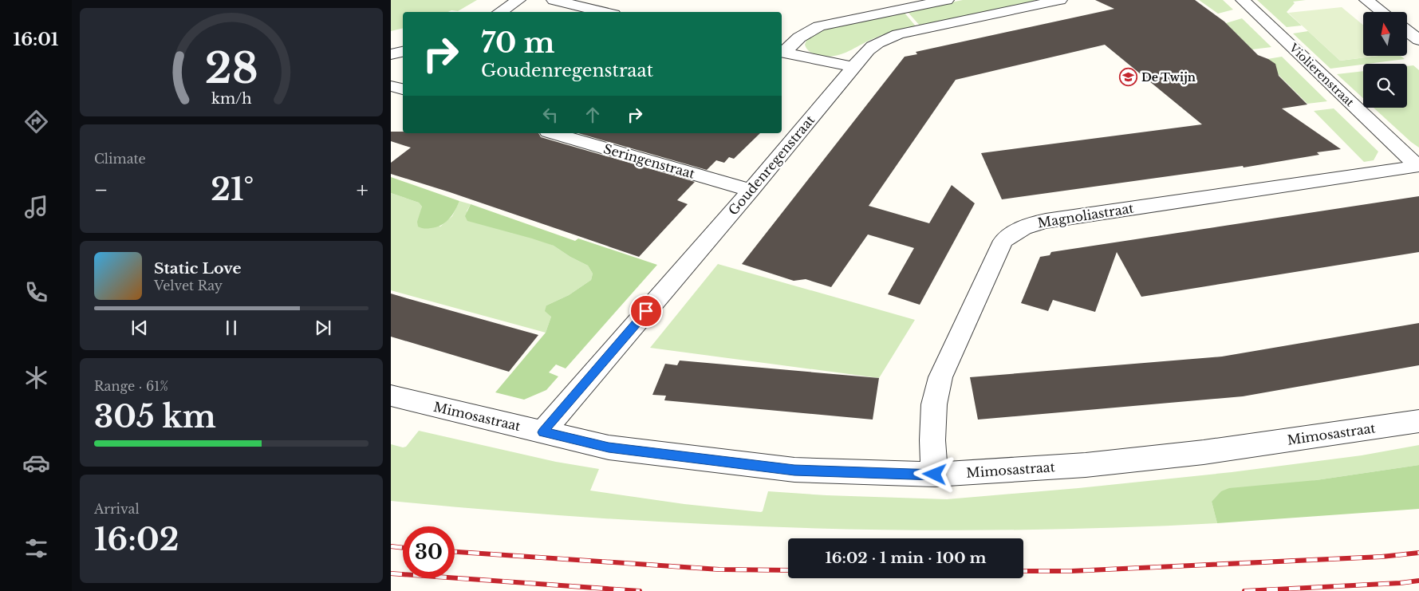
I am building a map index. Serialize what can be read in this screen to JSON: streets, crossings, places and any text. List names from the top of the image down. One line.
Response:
{"streets":{"street":["Violierenstraat","Seringenstraat","Goudenregenstraat","Magnoliastraat","Mimosastraat"]},"crossings":[["Violierenstraat","Magnoliastraat"],["Seringenstraat","Goudenregenstraat"],["Goudenregenstraat","Mimosastraat"],["Magnoliastraat","Mimosastraat"]],"places":{"school or university":["De Twijn"]},"north":"top","page":{"tabs":"16:01","turn":["70 m","Goudenregenstraat"],"tile":["Climate",["Range · 61%","305 km"],["Arrival","16:02"]],"heat":["−","21°","+"],"song":["Static Love","Velvet Ray"],"limit":"30","trip":"16:02 · 1 min · 100 m","gauge":["28","km/h"]}}
